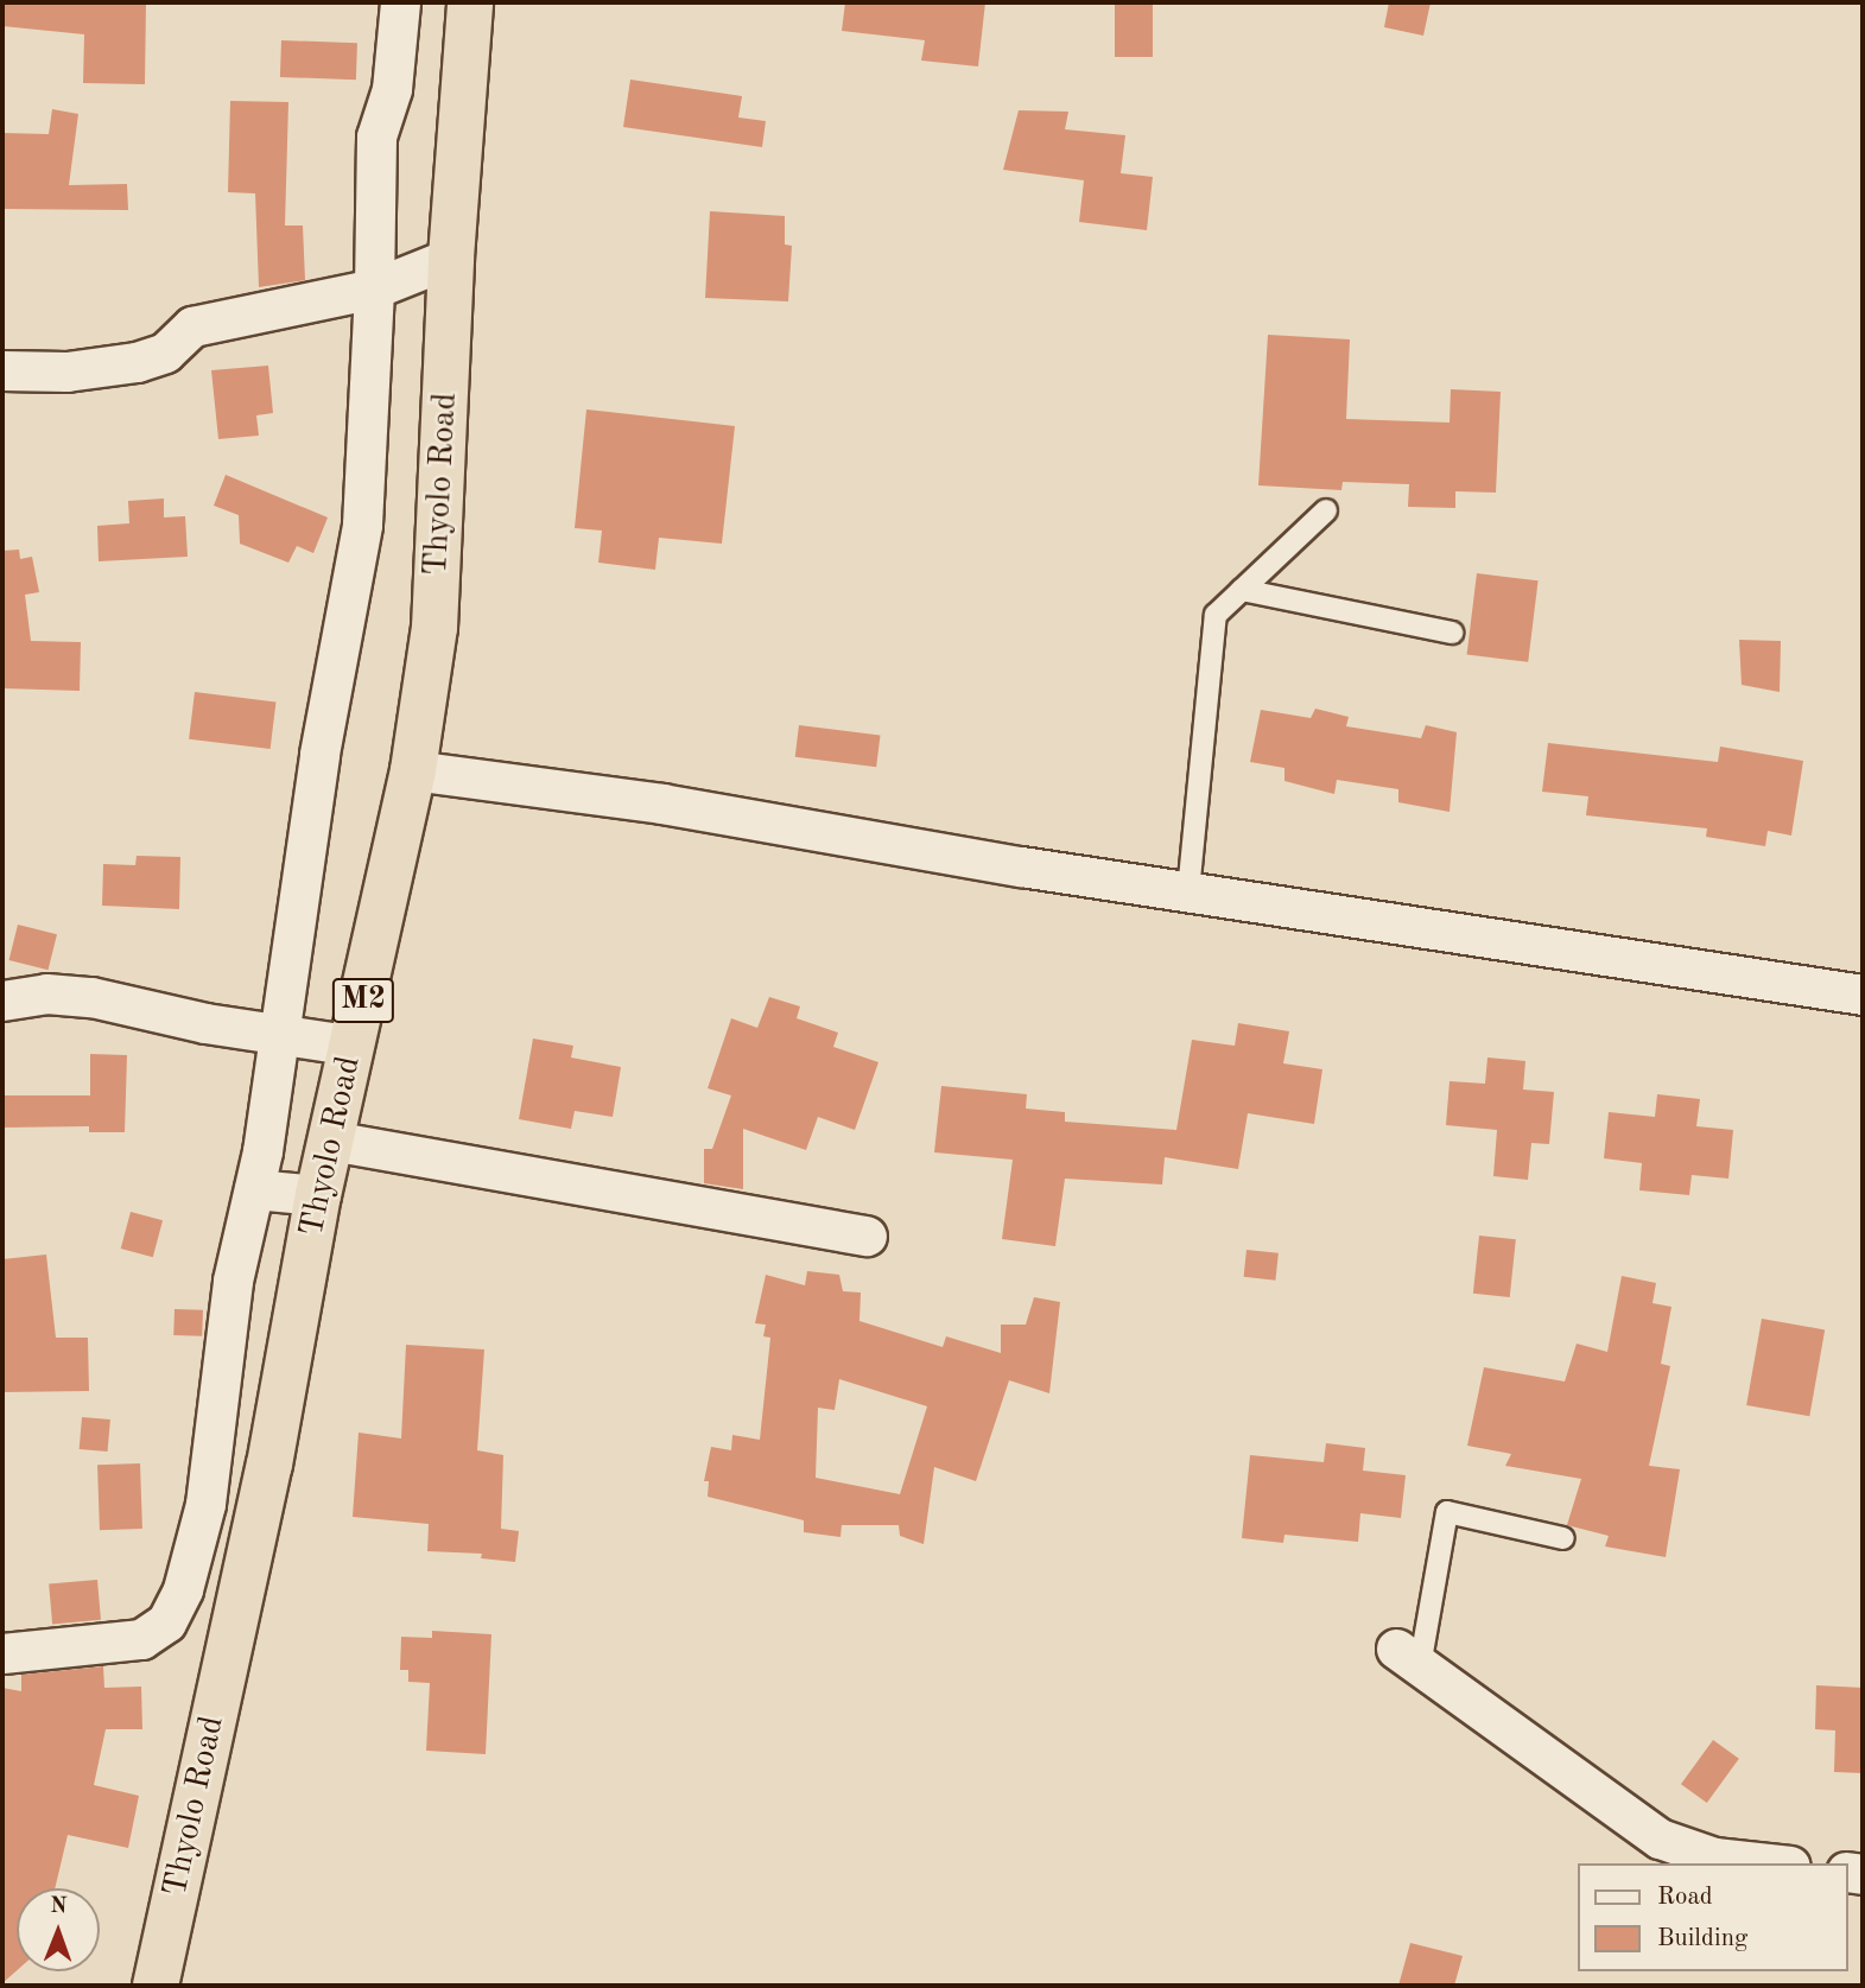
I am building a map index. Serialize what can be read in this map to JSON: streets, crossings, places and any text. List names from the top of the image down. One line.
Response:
{"streets":{"highway":["Thyolo Road","M2"]},"legend":["Road","Building"],"north":"top"}
